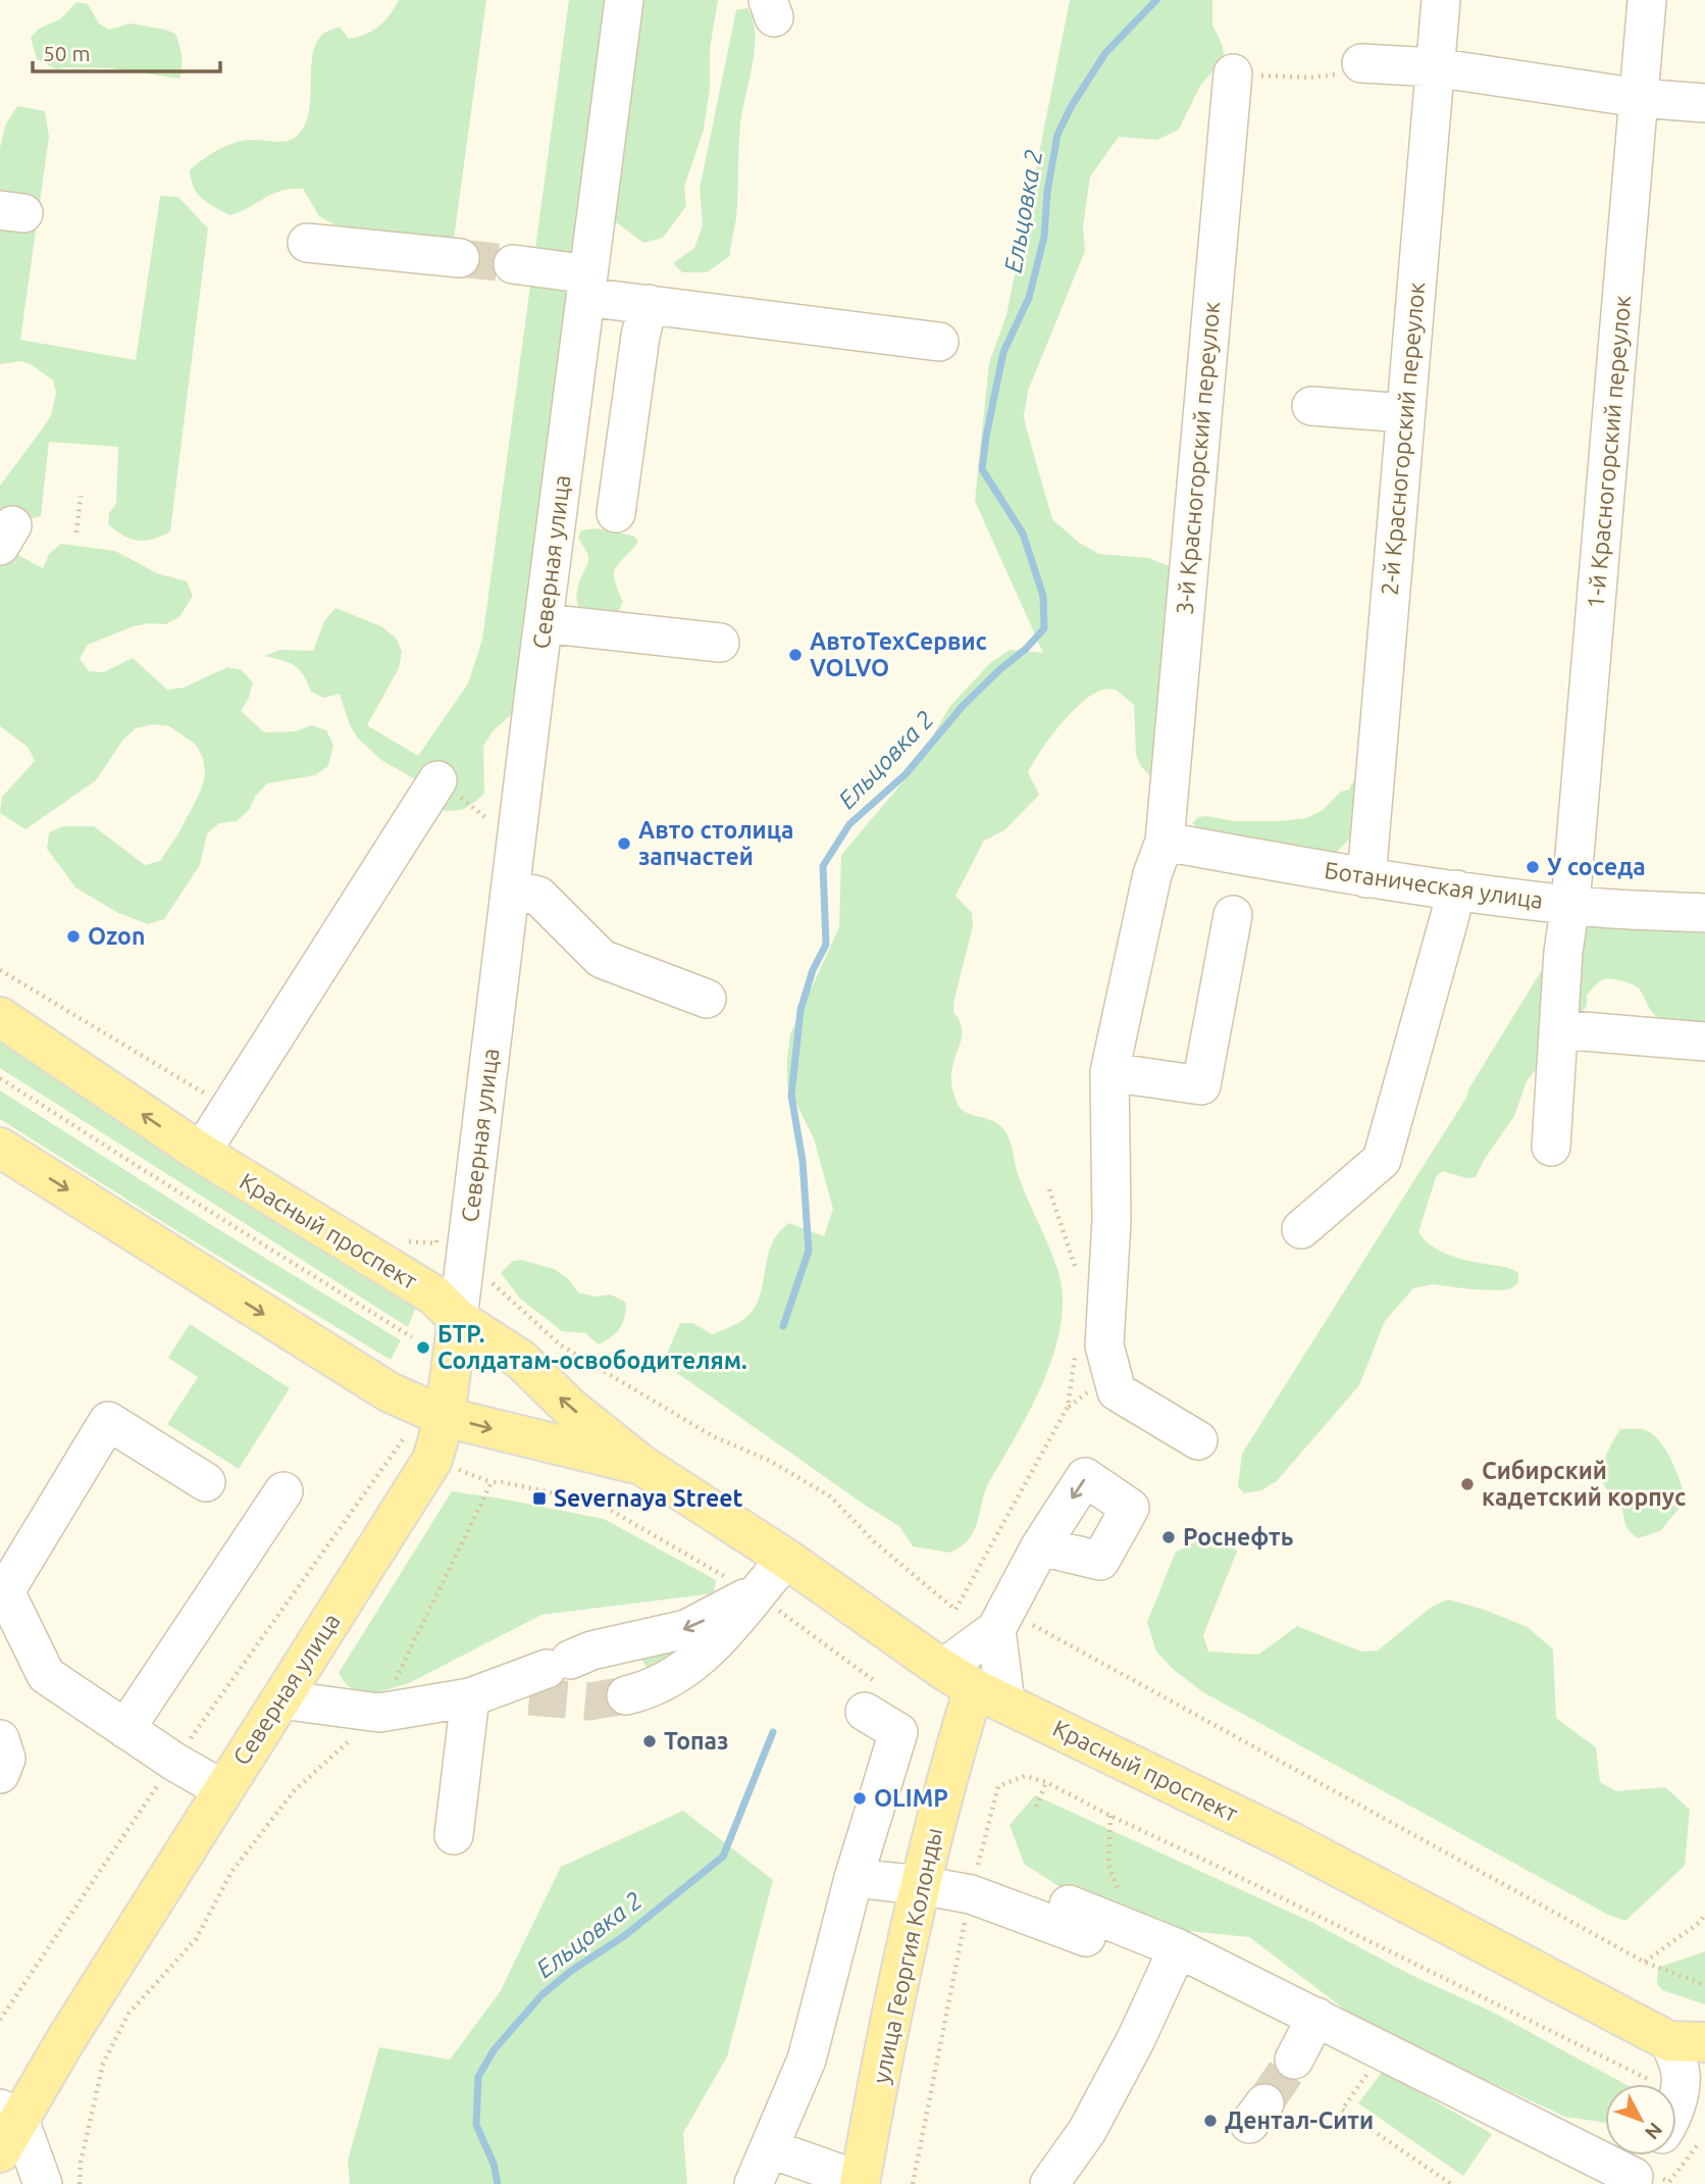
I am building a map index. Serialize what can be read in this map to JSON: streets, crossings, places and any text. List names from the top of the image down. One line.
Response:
{"streets":{"main road":["Северная улица","Красный проспект","улица Георгия Колонды"],"street":["2-й Красногорский переулок","1-й Красногорский переулок","3-й Красногорский переулок","Ботаническая улица"]},"crossings":[["2-й Красногорский переулок","Ботаническая улица"],["1-й Красногорский переулок","Ботаническая улица"],["3-й Красногорский переулок","Ботаническая улица"],["Северная улица","Красный проспект"],["Красный проспект","улица Георгия Колонды"]],"water":["Ельцовка 2"],"places":{"other":["АвтоТехСервис VOLVO","Авто столица запчастей","У соседа","Ozon","БТР. Солдатам-освободителям.","Сибирский кадетский корпус","Роснефть","Топаз","OLIMP","Дентал-Сити"],"transit":["Severnaya Street"]},"scale_bar":"50 m","north":"bottom right"}
